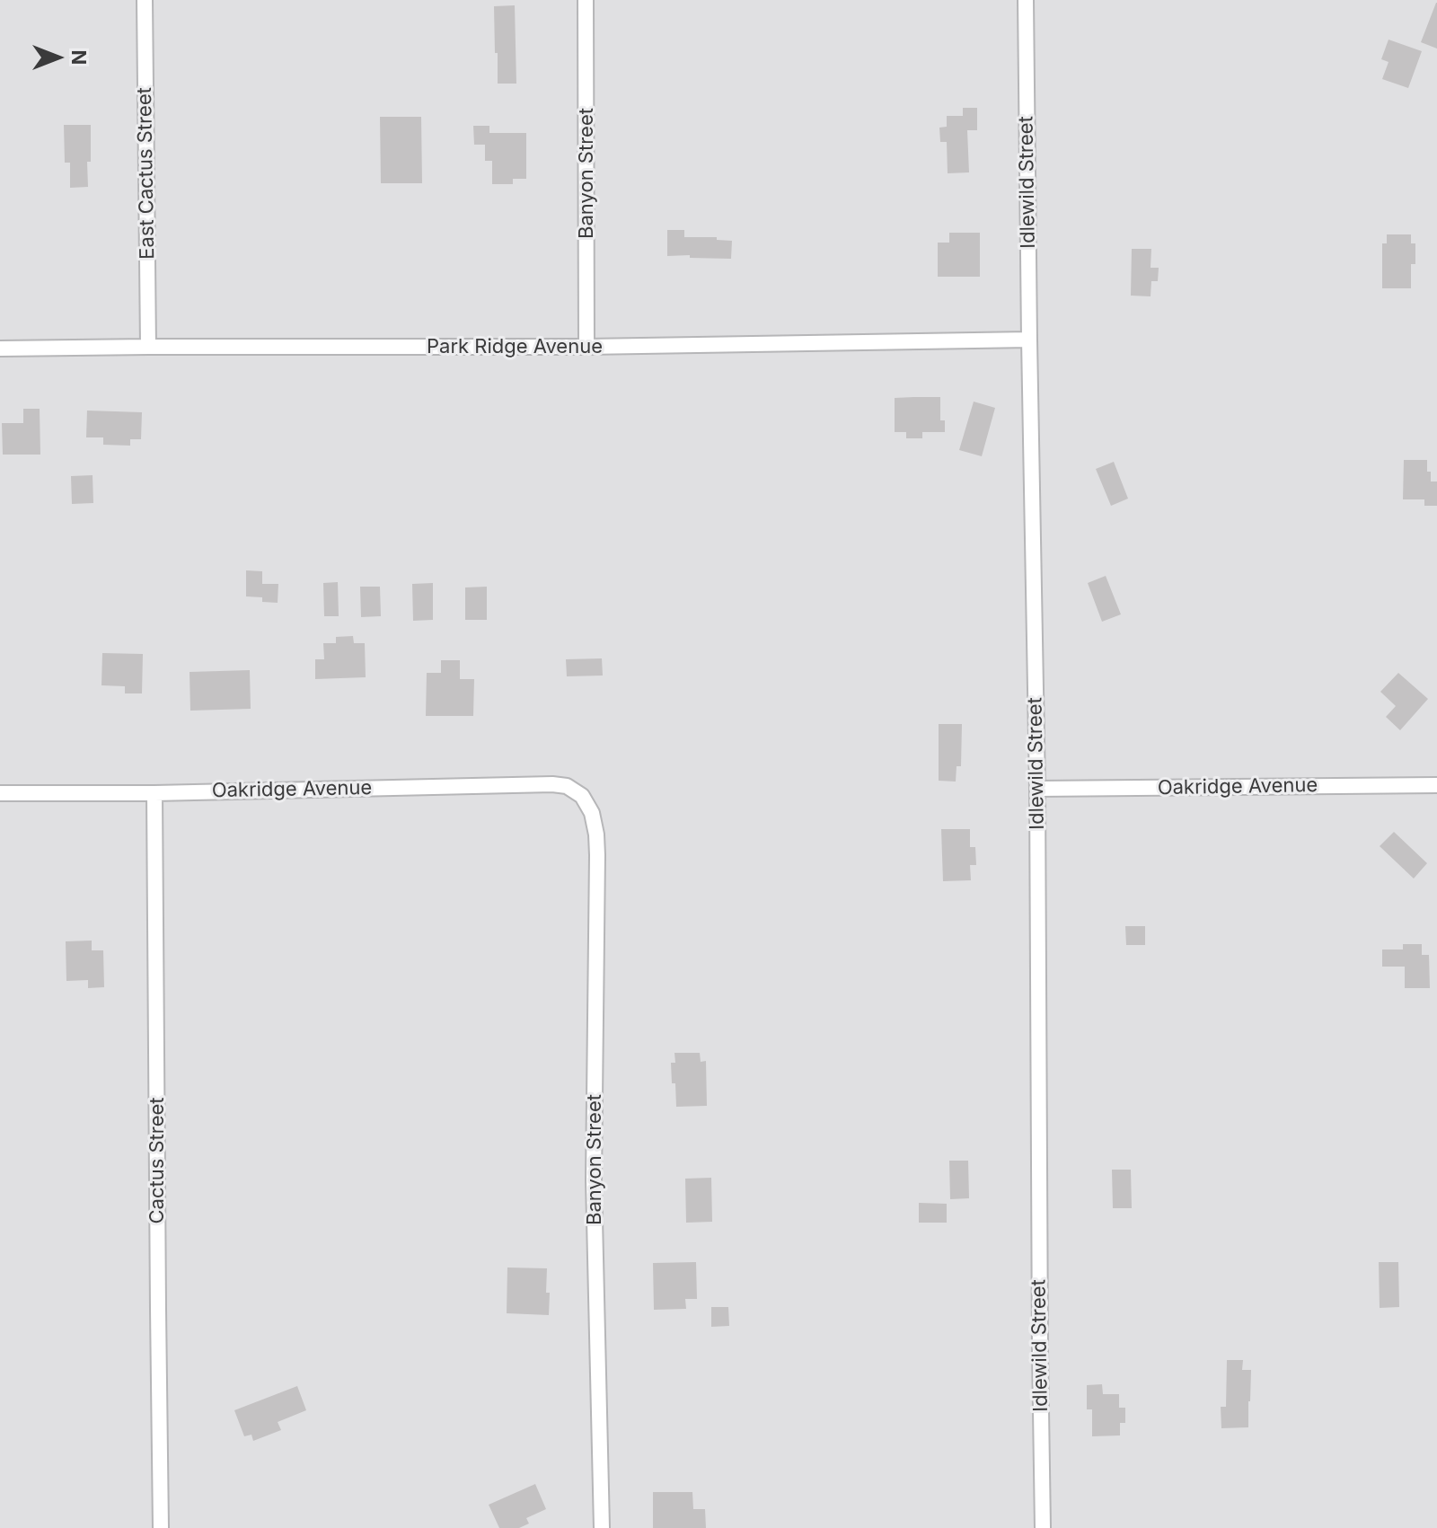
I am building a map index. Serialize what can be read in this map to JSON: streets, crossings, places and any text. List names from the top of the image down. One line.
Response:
{"streets":{"street":["East Cactus Street","Banyon Street","Idlewild Street","Park Ridge Avenue","Oakridge Avenue","Cactus Street"]},"crossings":[["East Cactus Street","Park Ridge Avenue"],["Banyon Street","Park Ridge Avenue"],["Banyon Street","Oakridge Avenue"],["Idlewild Street","Park Ridge Avenue"],["Idlewild Street","Oakridge Avenue"],["Oakridge Avenue","Cactus Street"]],"north":"right"}
